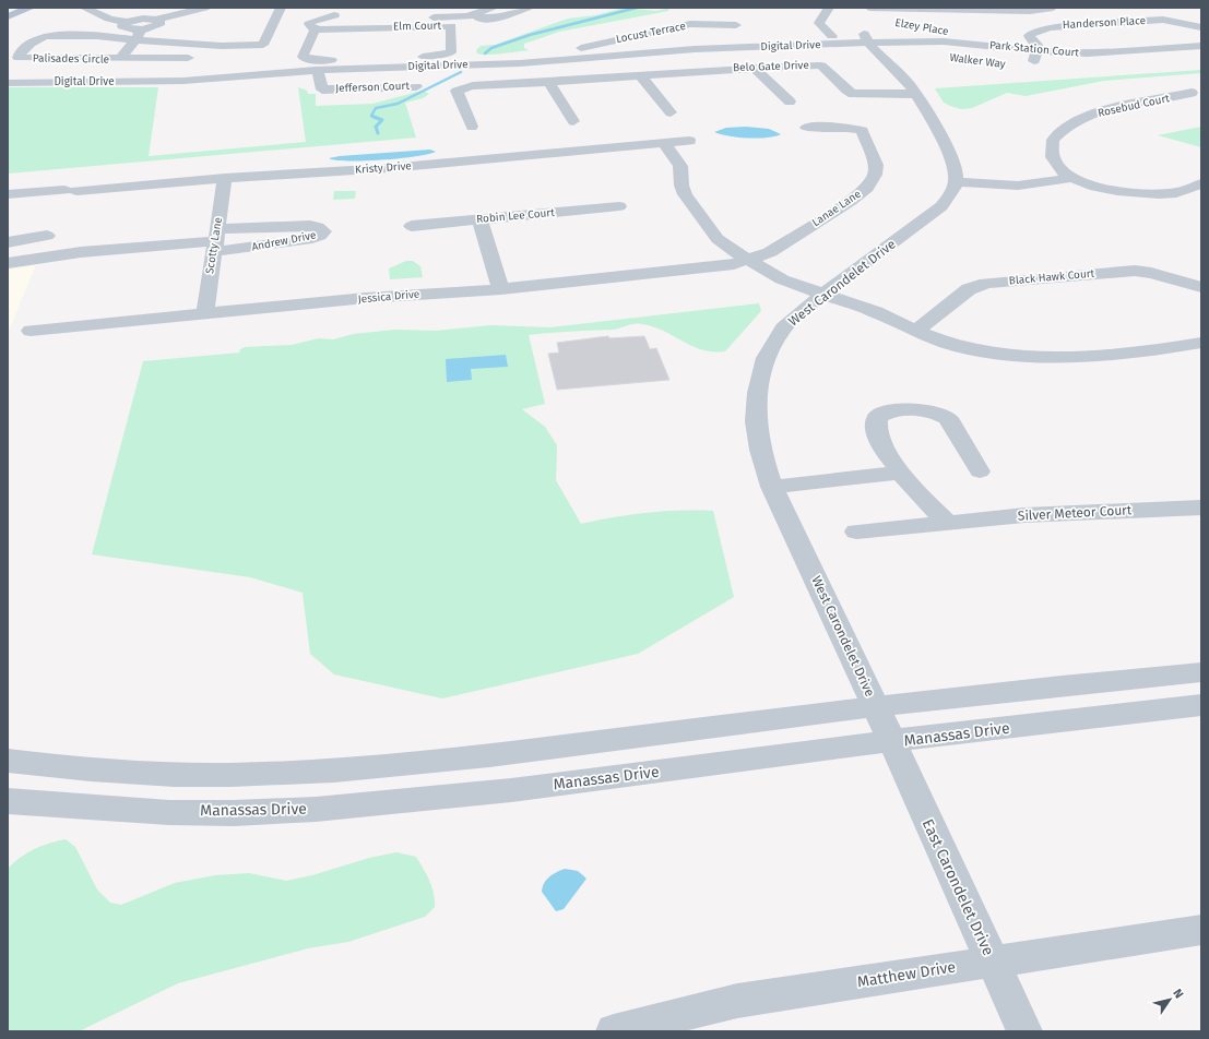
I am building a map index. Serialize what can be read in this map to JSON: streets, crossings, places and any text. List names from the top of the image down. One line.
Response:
{"streets":{"street":["Handerson Place","Elm Court","Elzey Place","Locust Terrace","Digital Drive","Park Station Court","Palisades Circle","Walker Way","Belo Gate Drive","Jefferson Court","Rosebud Court","Kristy Drive","Lanae Lane","Robin Lee Court","Andrew Drive","Scotty Lane","Black Hawk Court","West Carondelet Drive","Jessica Drive","Silver Meteor Court","Manassas Drive","East Carondelet Drive","Matthew Drive"]},"crossings":[["Digital Drive","Park Station Court"],["Digital Drive","Jefferson Court"],["Park Station Court","Walker Way"],["Kristy Drive","Scotty Lane"],["Lanae Lane","Jessica Drive"],["Andrew Drive","Scotty Lane"],["Scotty Lane","Jessica Drive"],["West Carondelet Drive","Manassas Drive"],["West Carondelet Drive","East Carondelet Drive"],["Manassas Drive","East Carondelet Drive"],["East Carondelet Drive","Matthew Drive"]],"north":"top right"}
